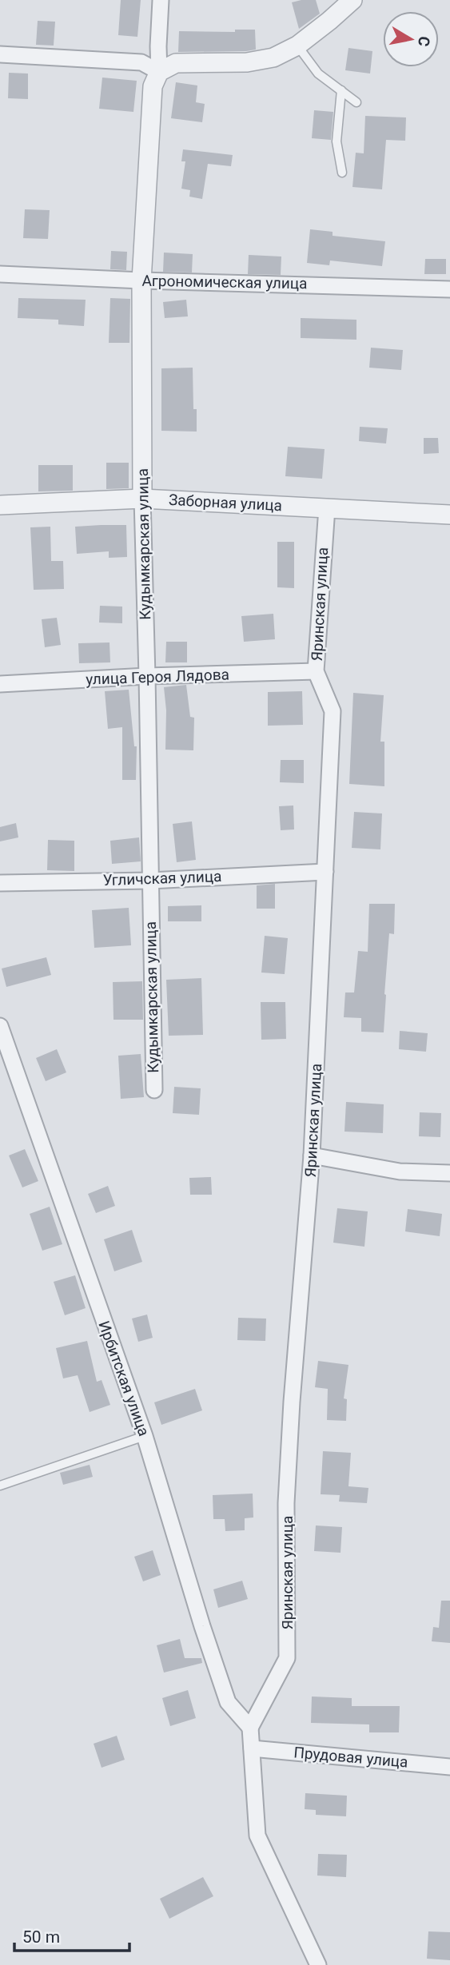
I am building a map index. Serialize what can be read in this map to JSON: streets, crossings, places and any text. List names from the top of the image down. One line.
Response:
{"streets":{"street":["Агрономическая улица","Заборная улица","Кудымкарская улица","Яринская улица","улица Героя Лядова","Угличская улица","Ирбитская улица","Прудовая улица"]},"crossings":[["Агрономическая улица","Кудымкарская улица"],["Заборная улица","Кудымкарская улица"],["Заборная улица","Яринская улица"],["Кудымкарская улица","улица Героя Лядова"],["Кудымкарская улица","Угличская улица"],["Яринская улица","улица Героя Лядова"],["Яринская улица","Угличская улица"],["Яринская улица","Ирбитская улица"]],"scale_bar":"50 m","north":"right"}
